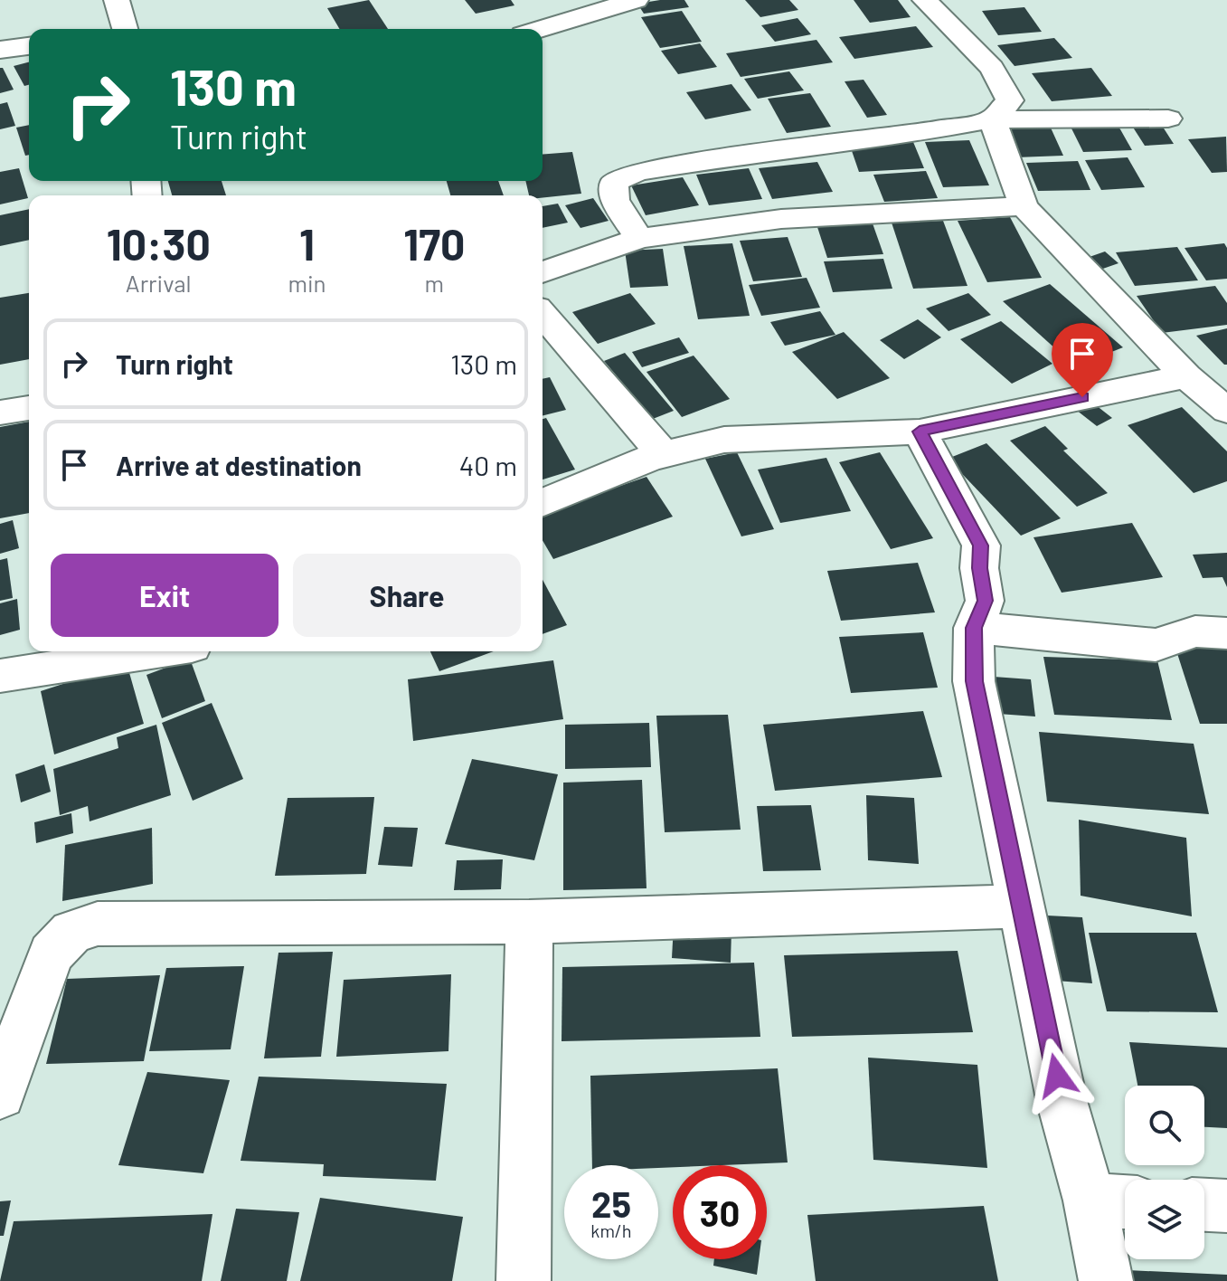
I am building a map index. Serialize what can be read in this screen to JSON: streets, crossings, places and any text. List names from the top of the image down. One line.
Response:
{"page":{"turn":["130 m","Turn right"],"eta":["10:30","Arrival","1","min","170","m"],"list":[{"name":"Turn right","value":"130 m"},{"name":"Arrive at destination","value":"40 m"}],"buttons":["Exit","Share"],"speed":"25 km/h","limit":"30"}}
